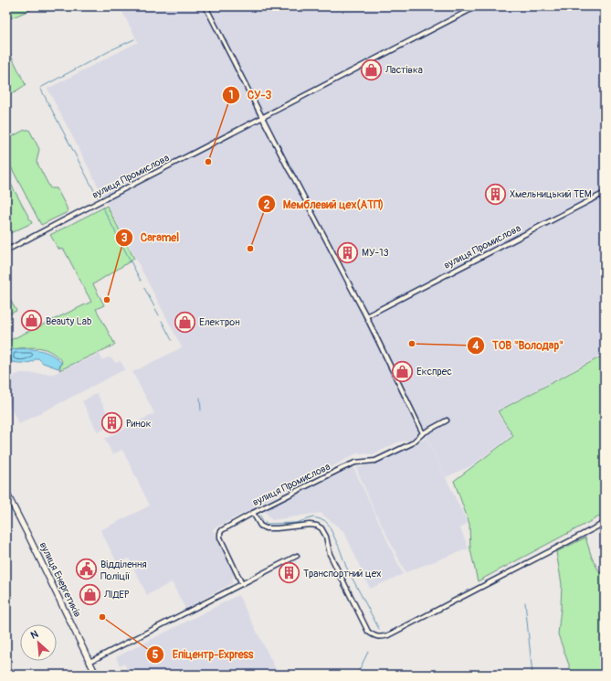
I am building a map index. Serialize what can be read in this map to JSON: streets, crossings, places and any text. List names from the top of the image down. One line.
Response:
{"streets":{"main road":["вулиця Енергетиків"],"street":["вулиця Промислова"]},"places":{"shop":["Ластівка","Beauty Lab","Електрон","Експрес","ЛІДЕР"],"other":["СУ-3","Мемблевий цех(АТП)","Caramel","ТОВ \"Володар\"","Епіцентр-Express"],"building":["Хмельницький ТЕМ","МУ-13","Ринок","Транспортний цех"],"public building":["Відділення Поліції"]},"north":"top left"}
